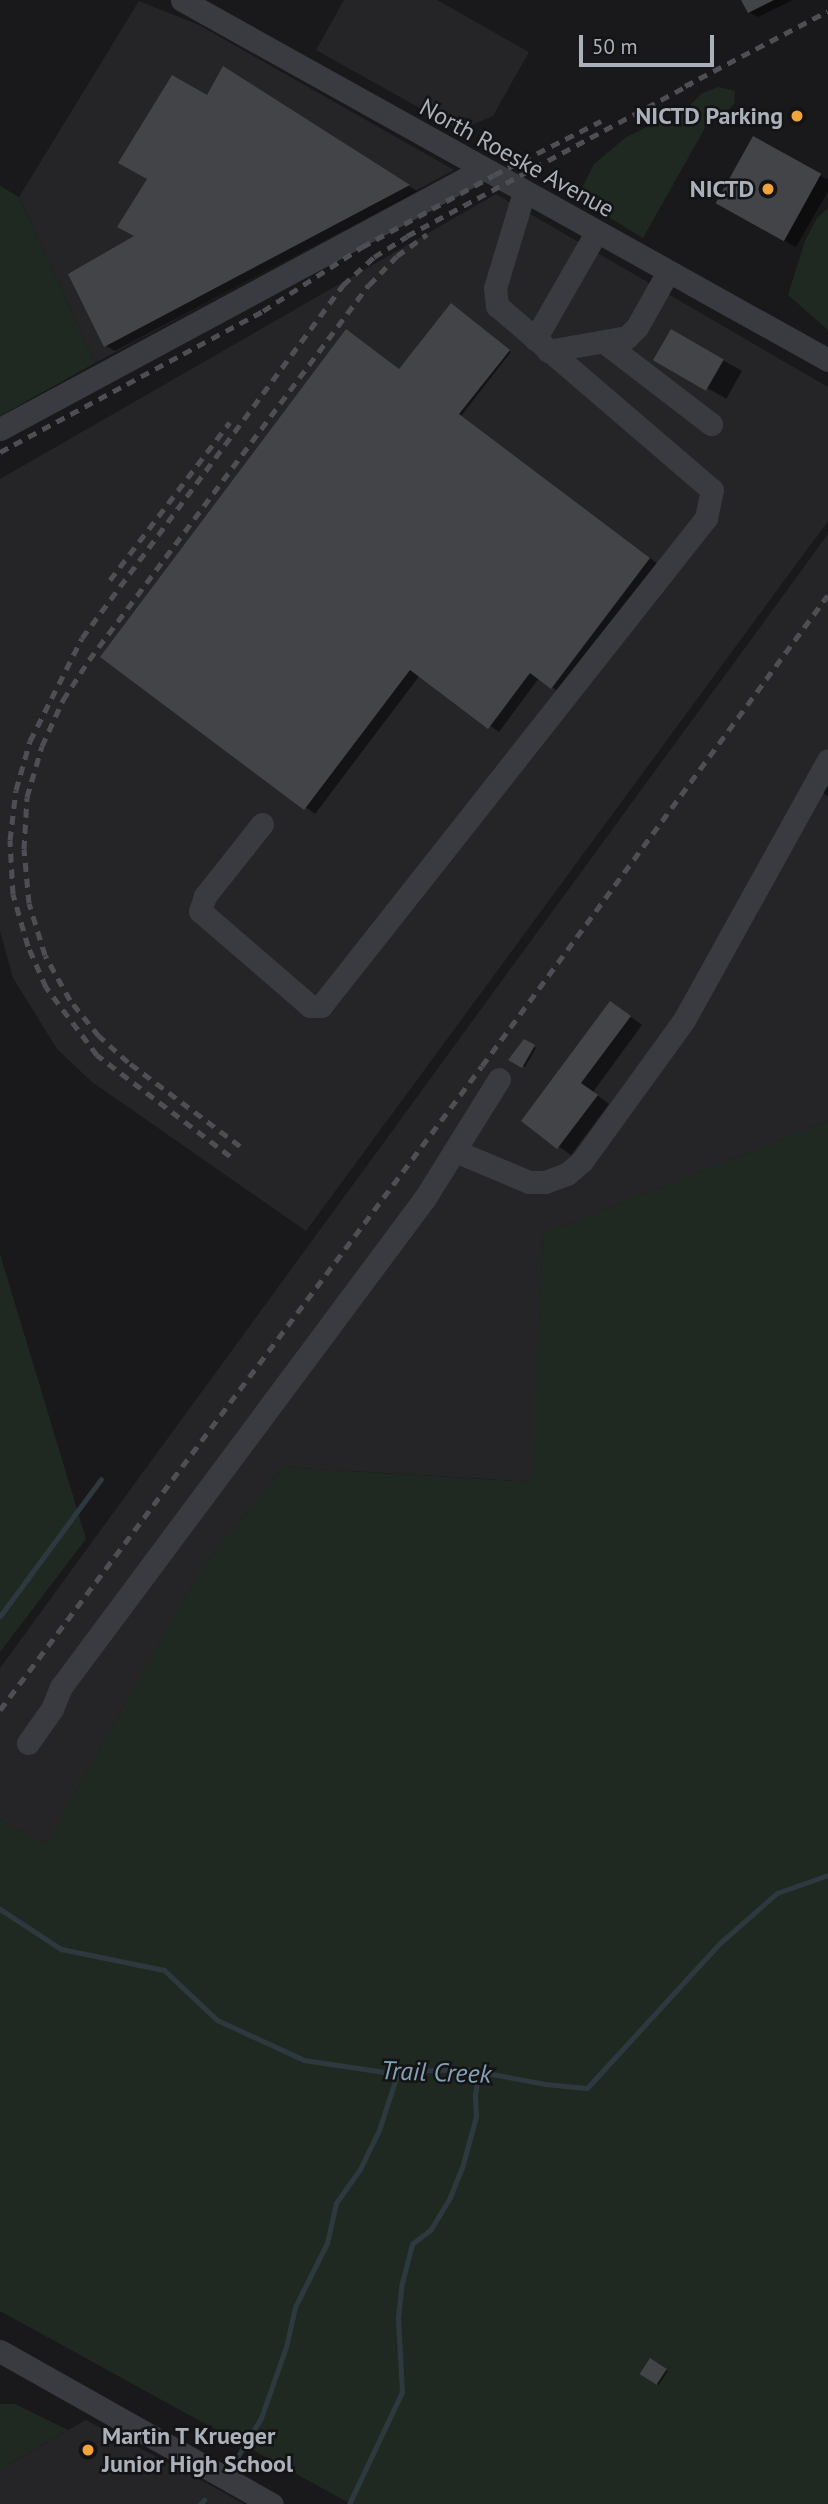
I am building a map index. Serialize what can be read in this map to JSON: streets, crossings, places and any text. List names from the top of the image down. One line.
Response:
{"streets":{"street":["North Roeske Avenue"]},"water":["Trail Creek"],"places":["NICTD Parking","NICTD","Martin T Krueger Junior High School"],"scale_bar":"50 m"}
